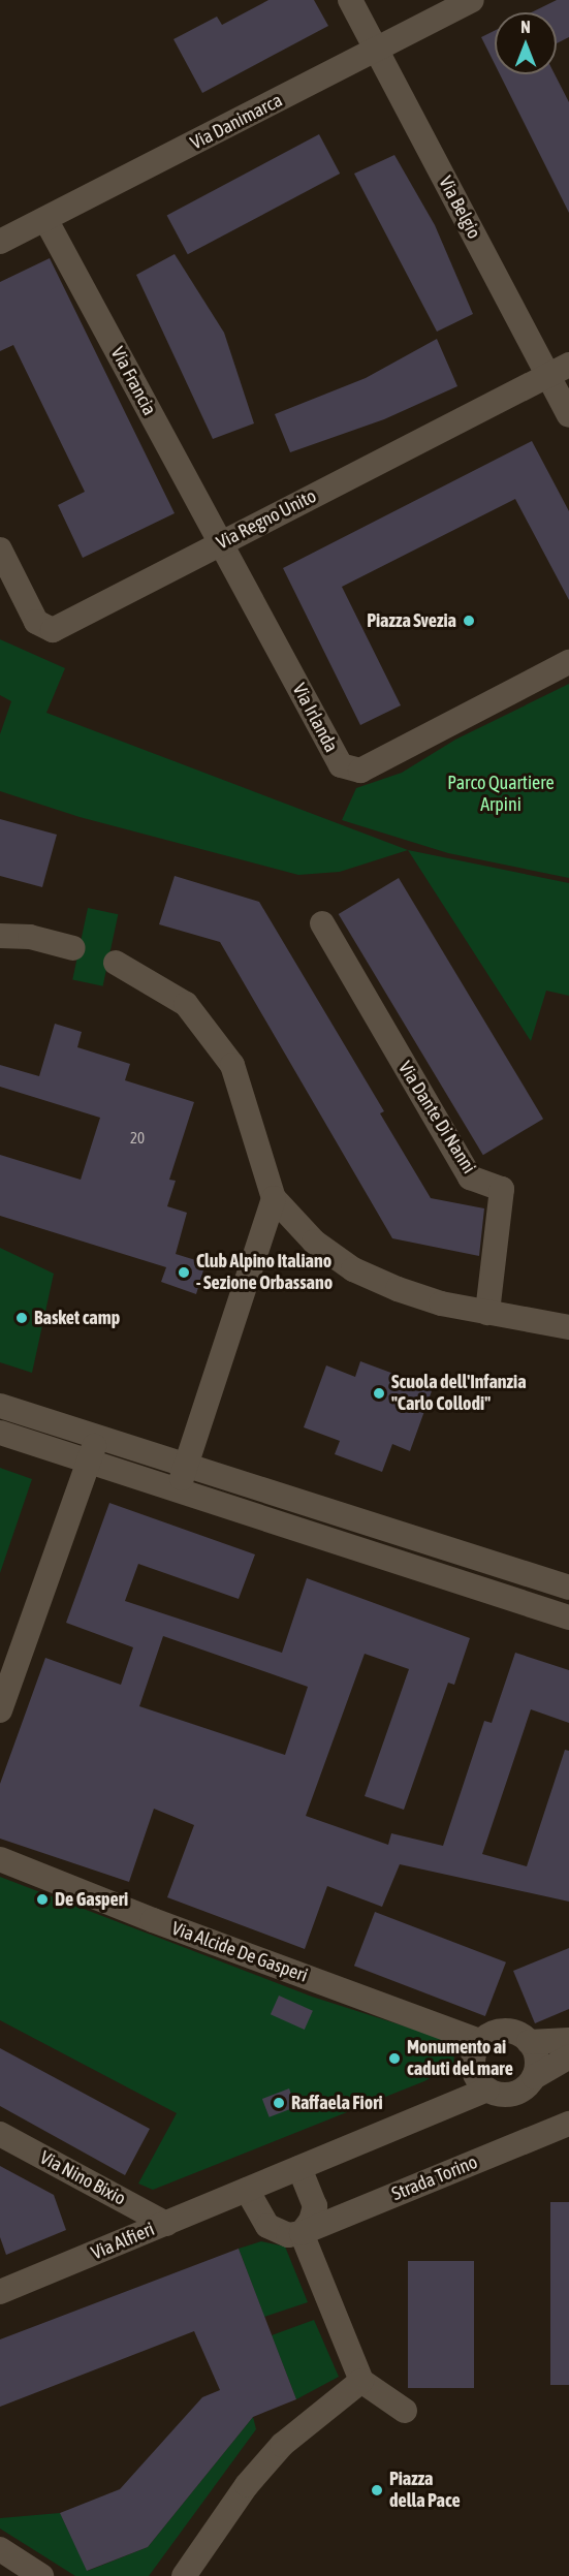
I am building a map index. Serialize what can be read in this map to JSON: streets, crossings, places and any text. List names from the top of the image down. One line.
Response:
{"streets":{"street":["Via Danimarca","Via Belgio","Via Francia","Via Regno Unito","Via Irlanda","Via Dante Di Nanni","Via Alcide De Gasperi","Via Nino Bixio","Strada Torino","Via Alfieri"]},"crossings":[["Via Danimarca","Via Belgio"],["Via Danimarca","Via Francia"],["Via Belgio","Via Regno Unito"],["Via Francia","Via Regno Unito"],["Via Francia","Via Irlanda"],["Via Regno Unito","Via Irlanda"],["Via Alcide De Gasperi","Via Alfieri"],["Via Nino Bixio","Via Alfieri"]],"parks":["Parco Quartiere Arpini"],"places":["Piazza Svezia","Club Alpino Italiano - Sezione Orbassano","Basket camp","Scuola dell'Infanzia \"Carlo Collodi\"","De Gasperi","Monumento ai caduti del mare","Raffaela Fiori","Piazza della Pace"],"house_numbers":["20"],"north":"top"}
